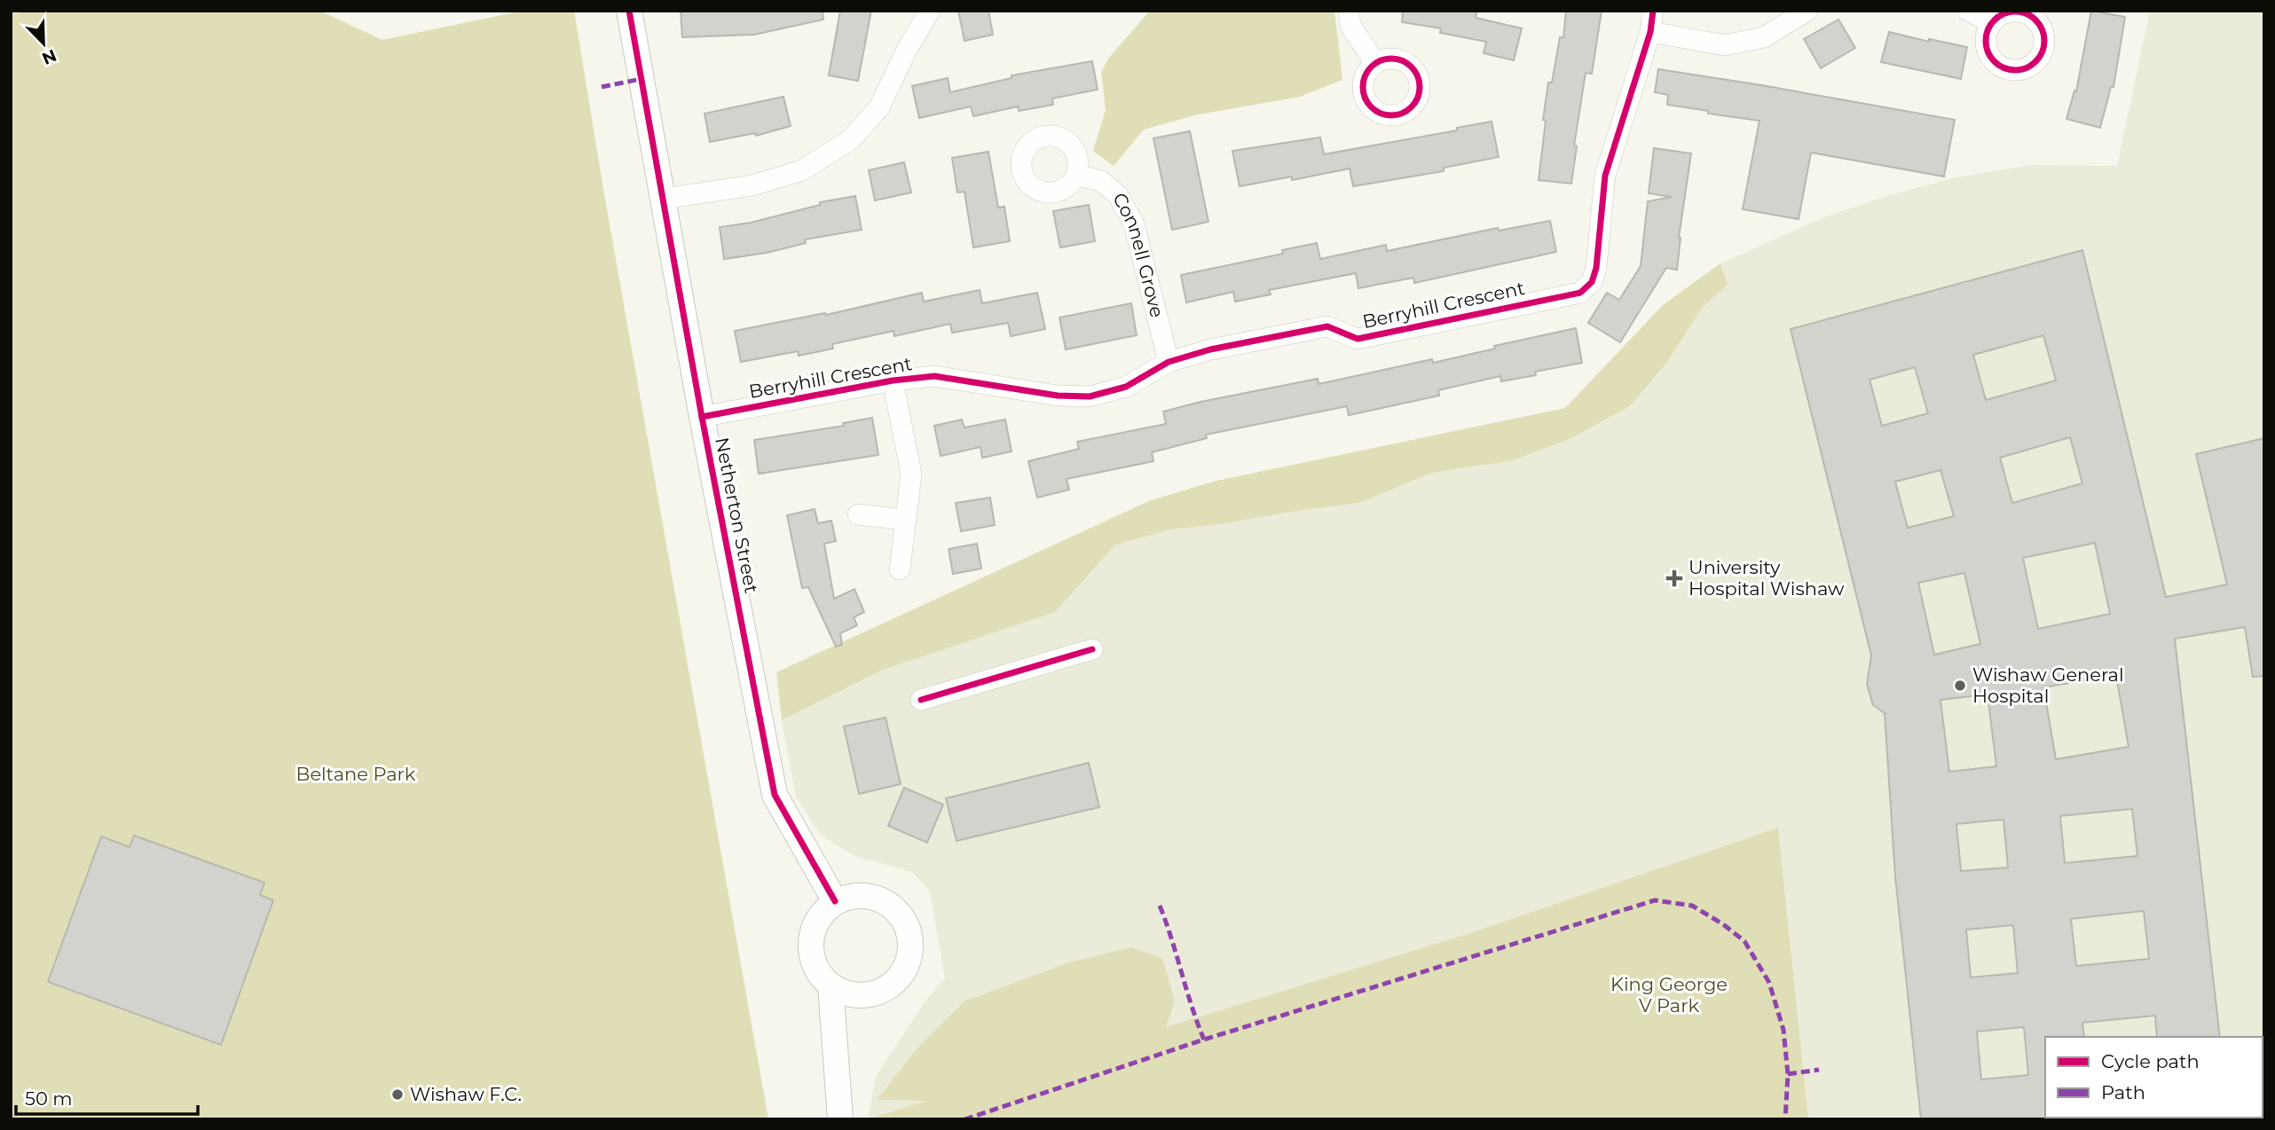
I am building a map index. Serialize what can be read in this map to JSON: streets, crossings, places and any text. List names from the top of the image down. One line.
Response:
{"streets":{"street":["Connell Grove","Berryhill Crescent","Netherton Street"]},"crossings":[["Connell Grove","Berryhill Crescent"],["Berryhill Crescent","Netherton Street"]],"parks":["Beltane Park","King George V Park"],"places":{"health":["University Hospital Wishaw"],"other":["Wishaw General Hospital","Wishaw F.C."]},"legend":["Cycle path","Path"],"scale_bar":"50 m","north":"bottom right"}
